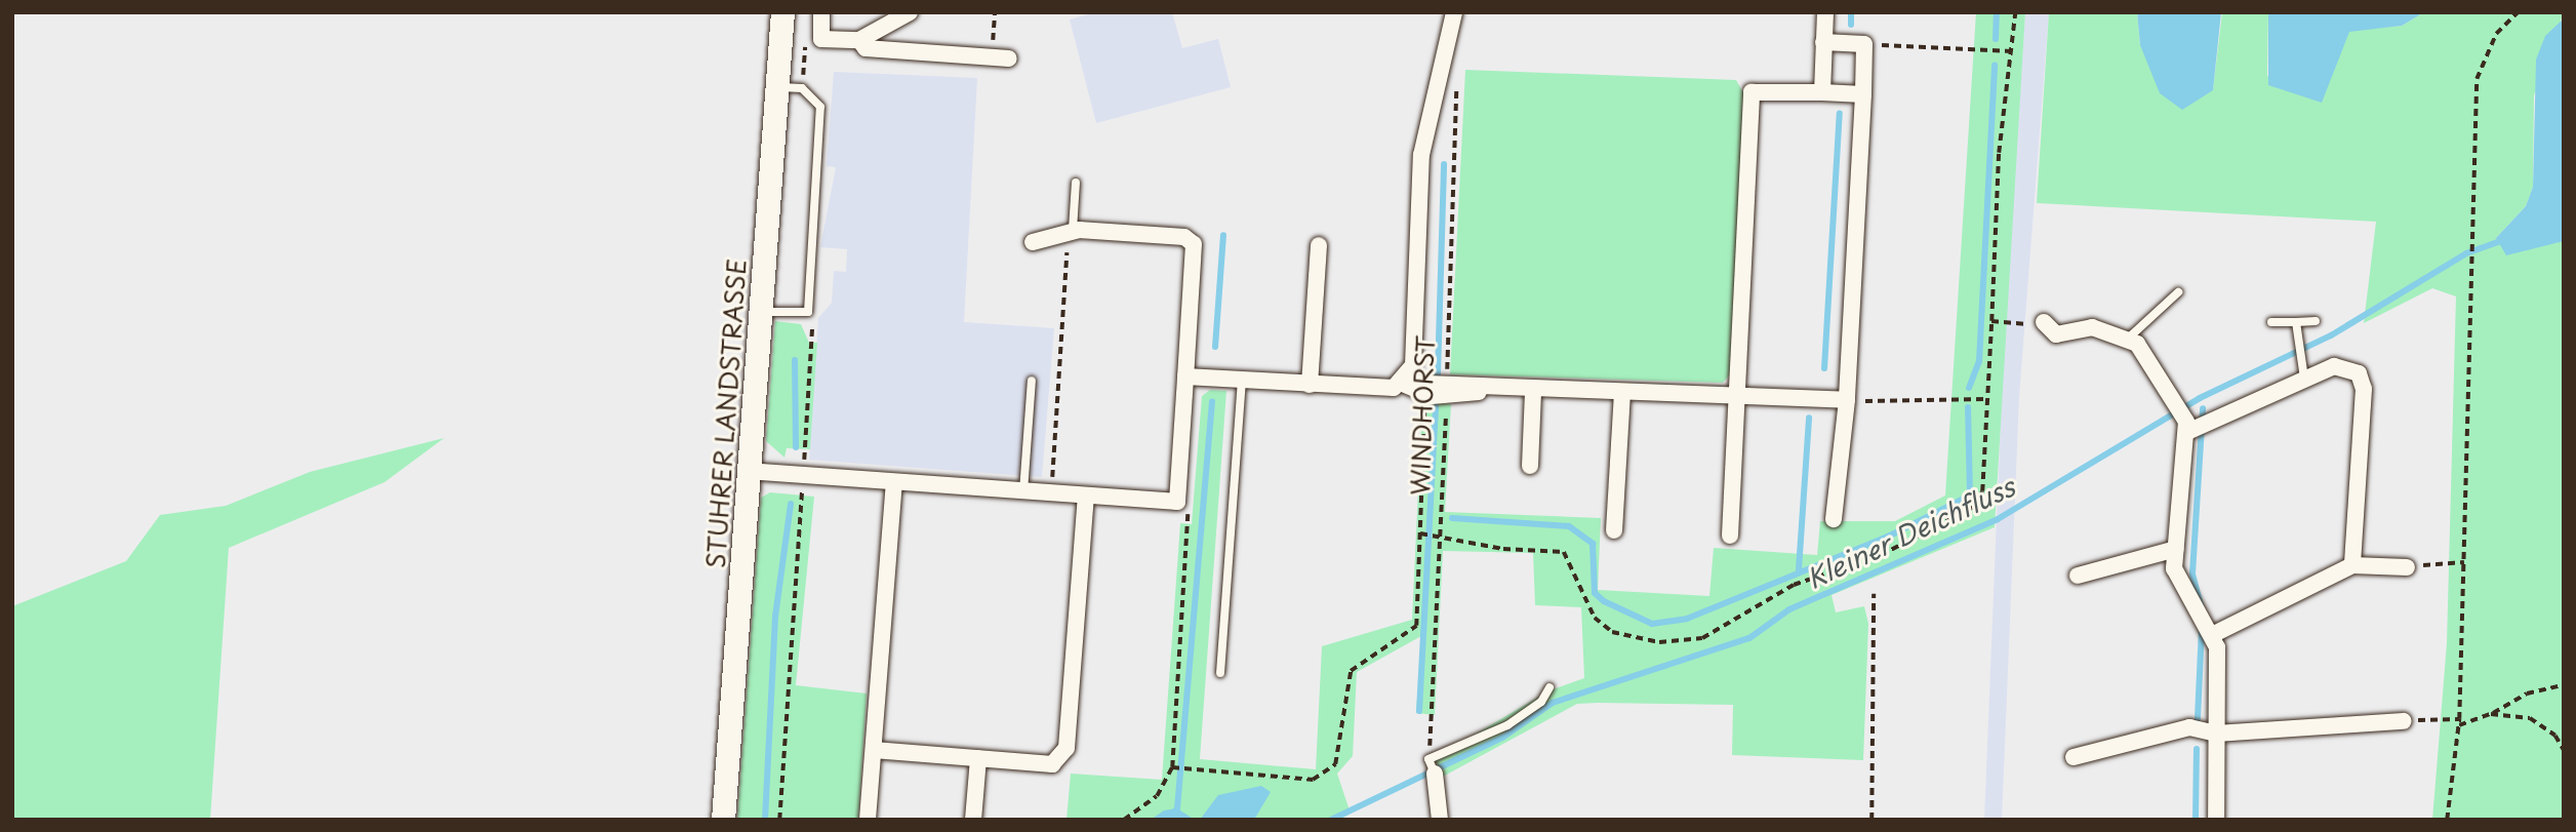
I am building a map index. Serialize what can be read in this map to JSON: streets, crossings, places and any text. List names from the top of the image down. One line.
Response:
{"streets":{"main road":["STUHRER LANDSTRASSE"],"path":["WINDHORST"]},"water":["Kleiner Deichfluss"]}
